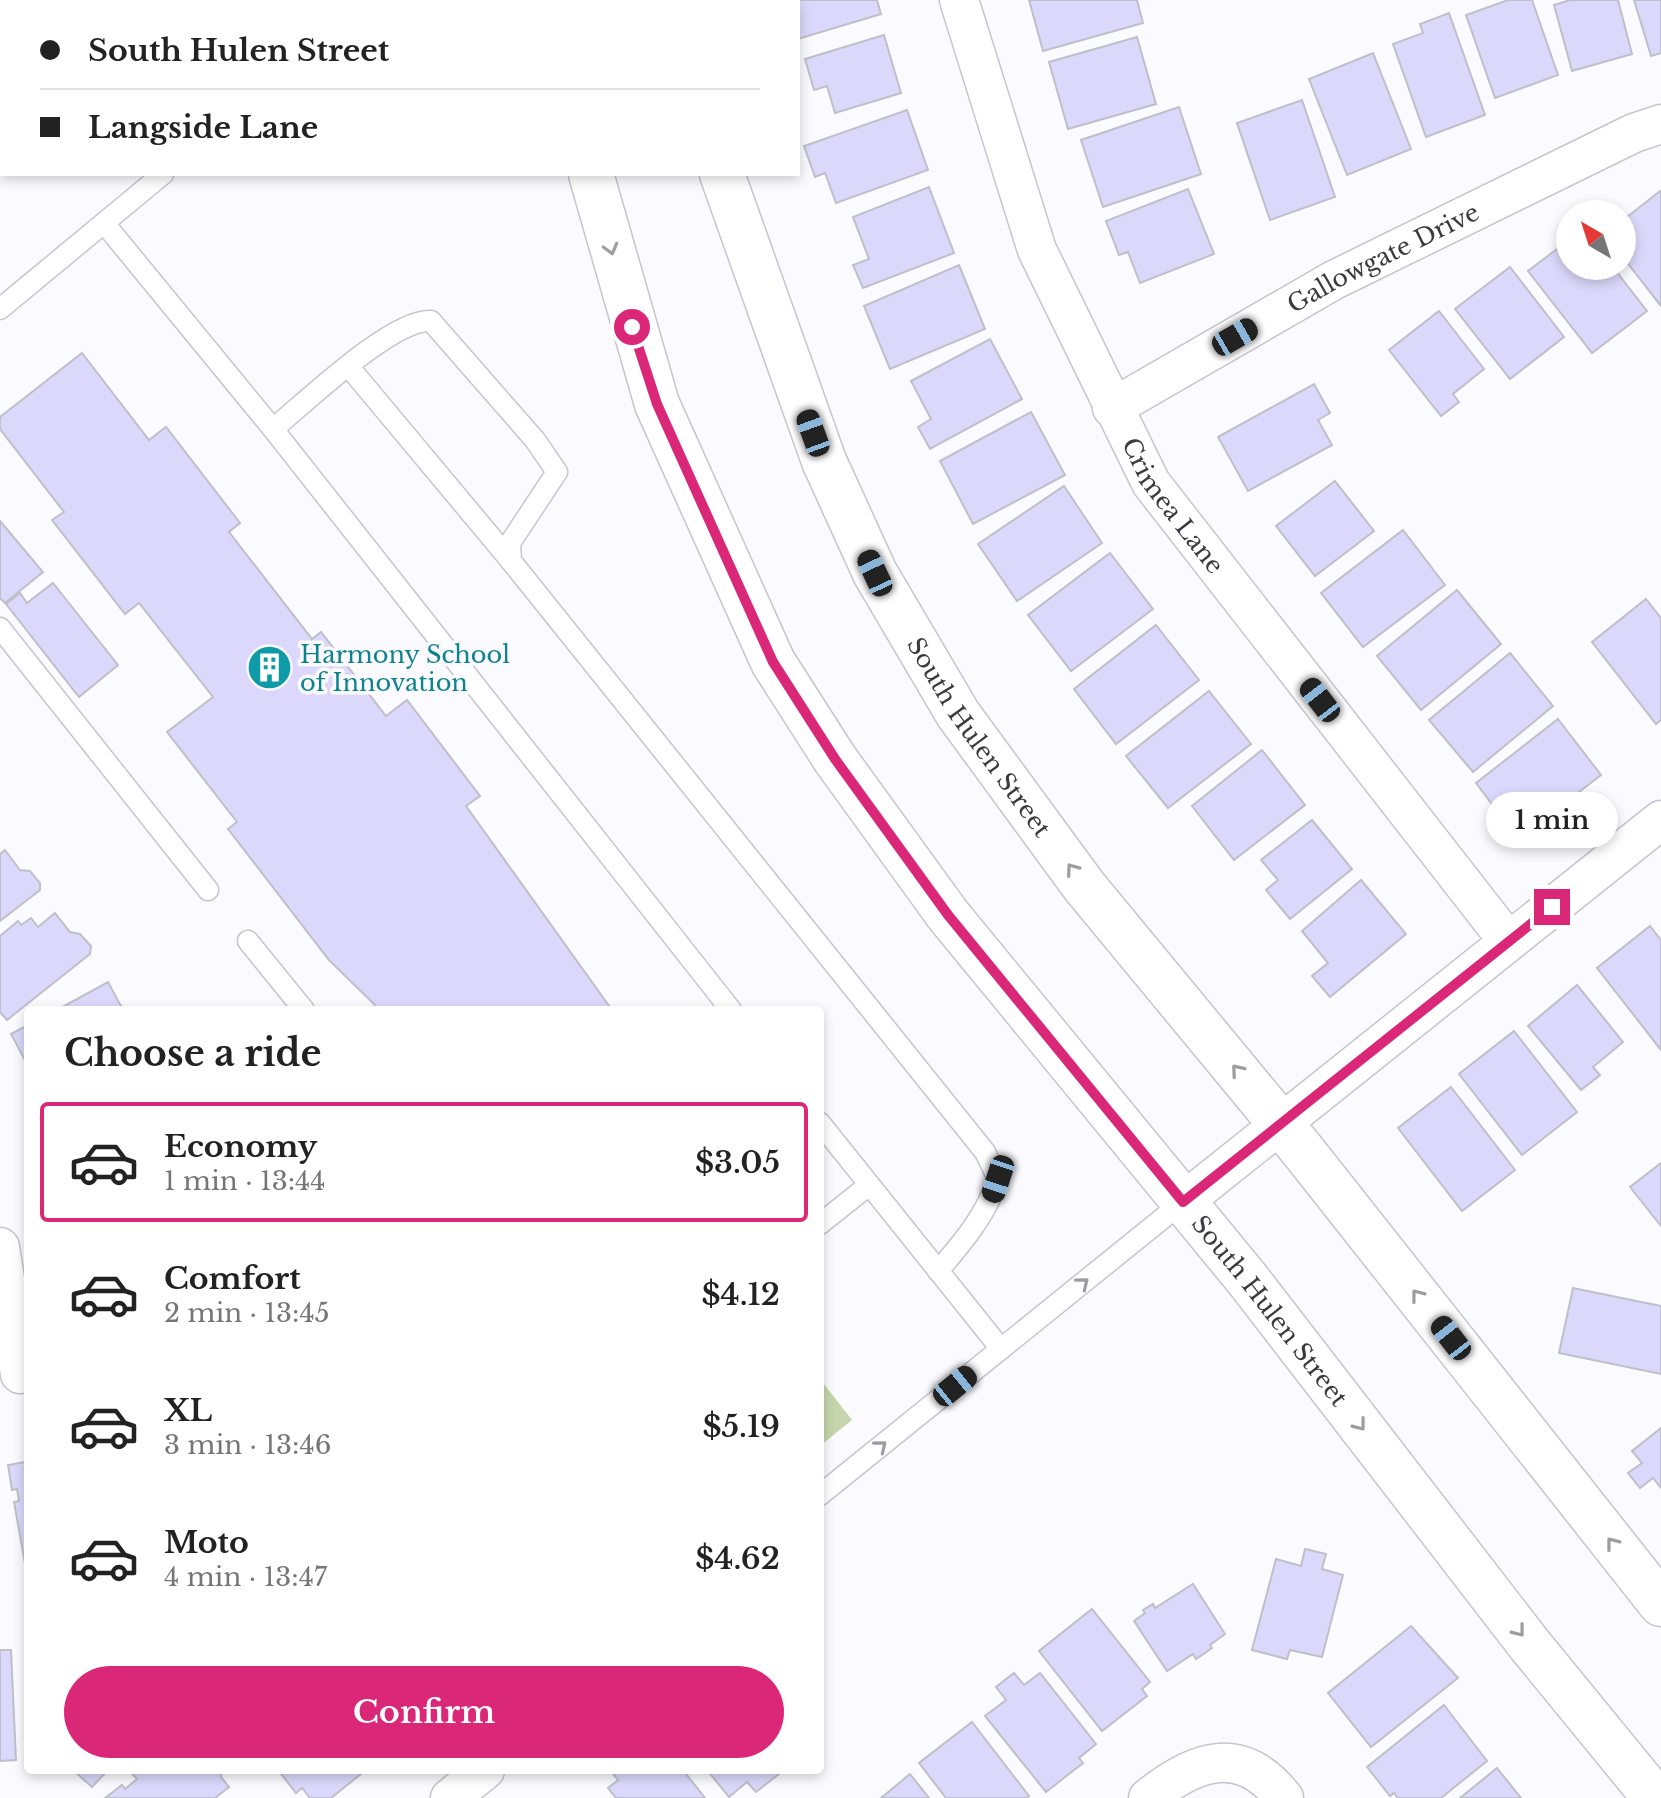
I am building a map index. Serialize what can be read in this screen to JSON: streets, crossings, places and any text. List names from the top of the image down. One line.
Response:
{"streets":{"main road":["South Hulen Street"],"street":["Gallowgate Drive","Crimea Lane"]},"crossings":[["Gallowgate Drive","Crimea Lane"]],"places":{"building":["Harmony School of Innovation"]},"north":"top left","page":{"banner":["South Hulen Street","Langside Lane"],"bubble":"1 min","heading":"Choose a ride","list":[{"name":"Economy","note":"1 min · 13:44","value":"$3.05"},{"name":"Comfort","note":"2 min · 13:45","value":"$4.12"},{"name":"XL","note":"3 min · 13:46","value":"$5.19"},{"name":"Moto","note":"4 min · 13:47","value":"$4.62"}],"buttons":"Confirm"}}
